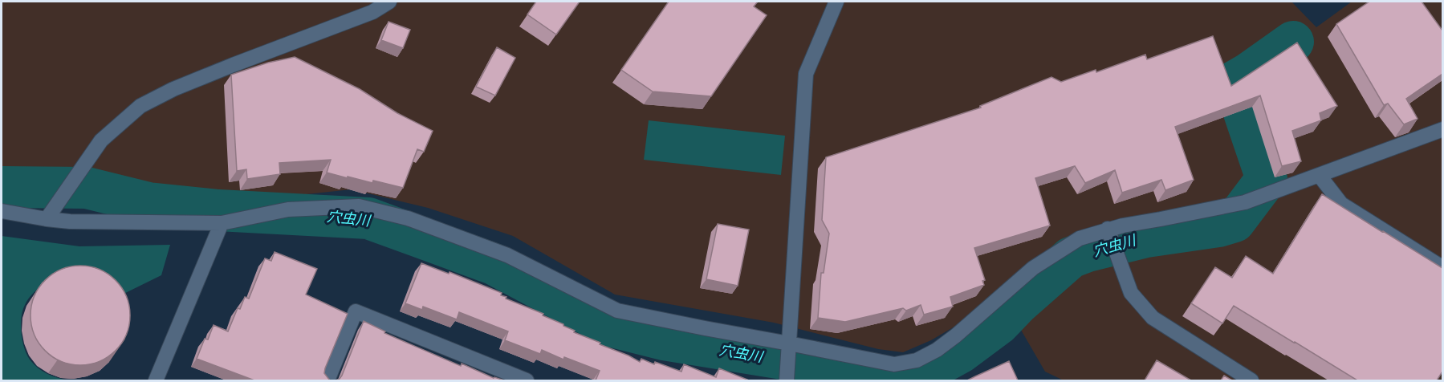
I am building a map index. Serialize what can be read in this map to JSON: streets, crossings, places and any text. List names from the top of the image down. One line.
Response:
{"water":["穴虫川"]}
